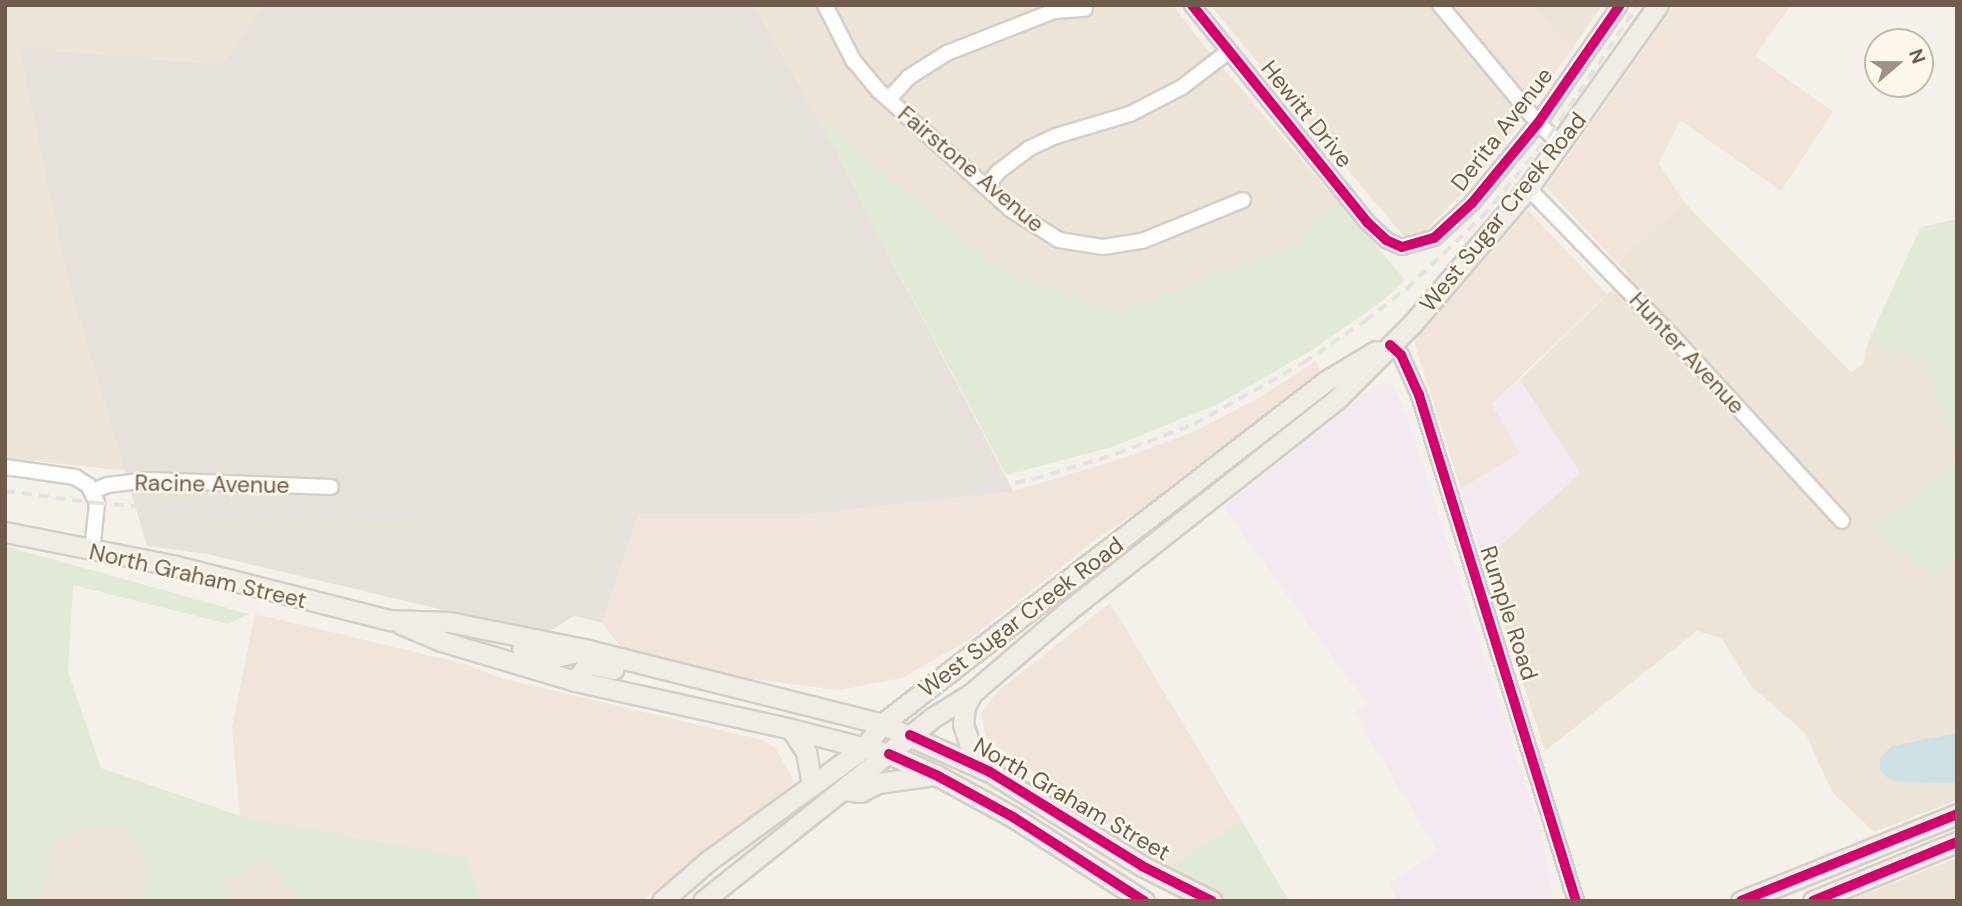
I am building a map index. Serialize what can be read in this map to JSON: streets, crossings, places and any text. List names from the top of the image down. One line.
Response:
{"streets":{"main road":["West Sugar Creek Road","North Graham Street"],"street":["Hewitt Drive","Derita Avenue","Fairstone Avenue","Hunter Avenue","Racine Avenue","Rumple Road"]},"crossings":[["Hewitt Drive","Derita Avenue"],["West Sugar Creek Road","Hunter Avenue"],["West Sugar Creek Road","North Graham Street"],["West Sugar Creek Road","Rumple Road"]],"north":"right"}
